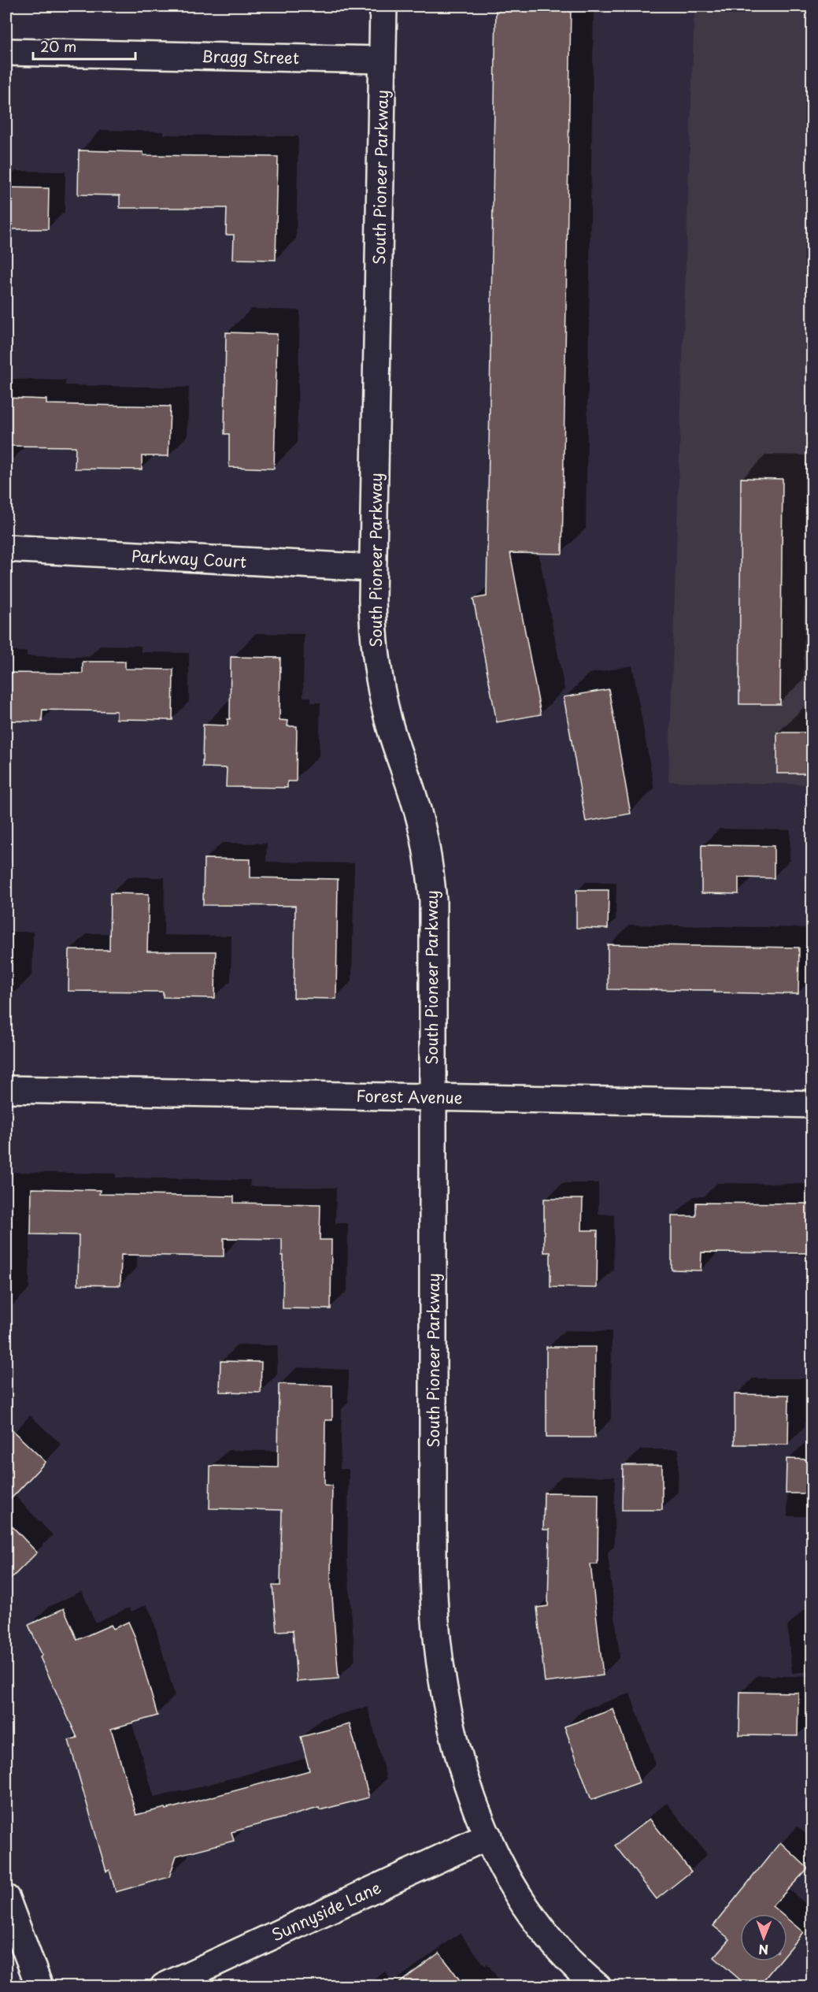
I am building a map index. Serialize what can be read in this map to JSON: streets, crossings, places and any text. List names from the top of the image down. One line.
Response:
{"streets":{"street":["Bragg Street","South Pioneer Parkway","Parkway Court","Forest Avenue","Sunnyside Lane"]},"crossings":[["Bragg Street","South Pioneer Parkway"],["South Pioneer Parkway","Parkway Court"],["South Pioneer Parkway","Forest Avenue"],["South Pioneer Parkway","Sunnyside Lane"]],"scale_bar":"20 m","north":"bottom"}
